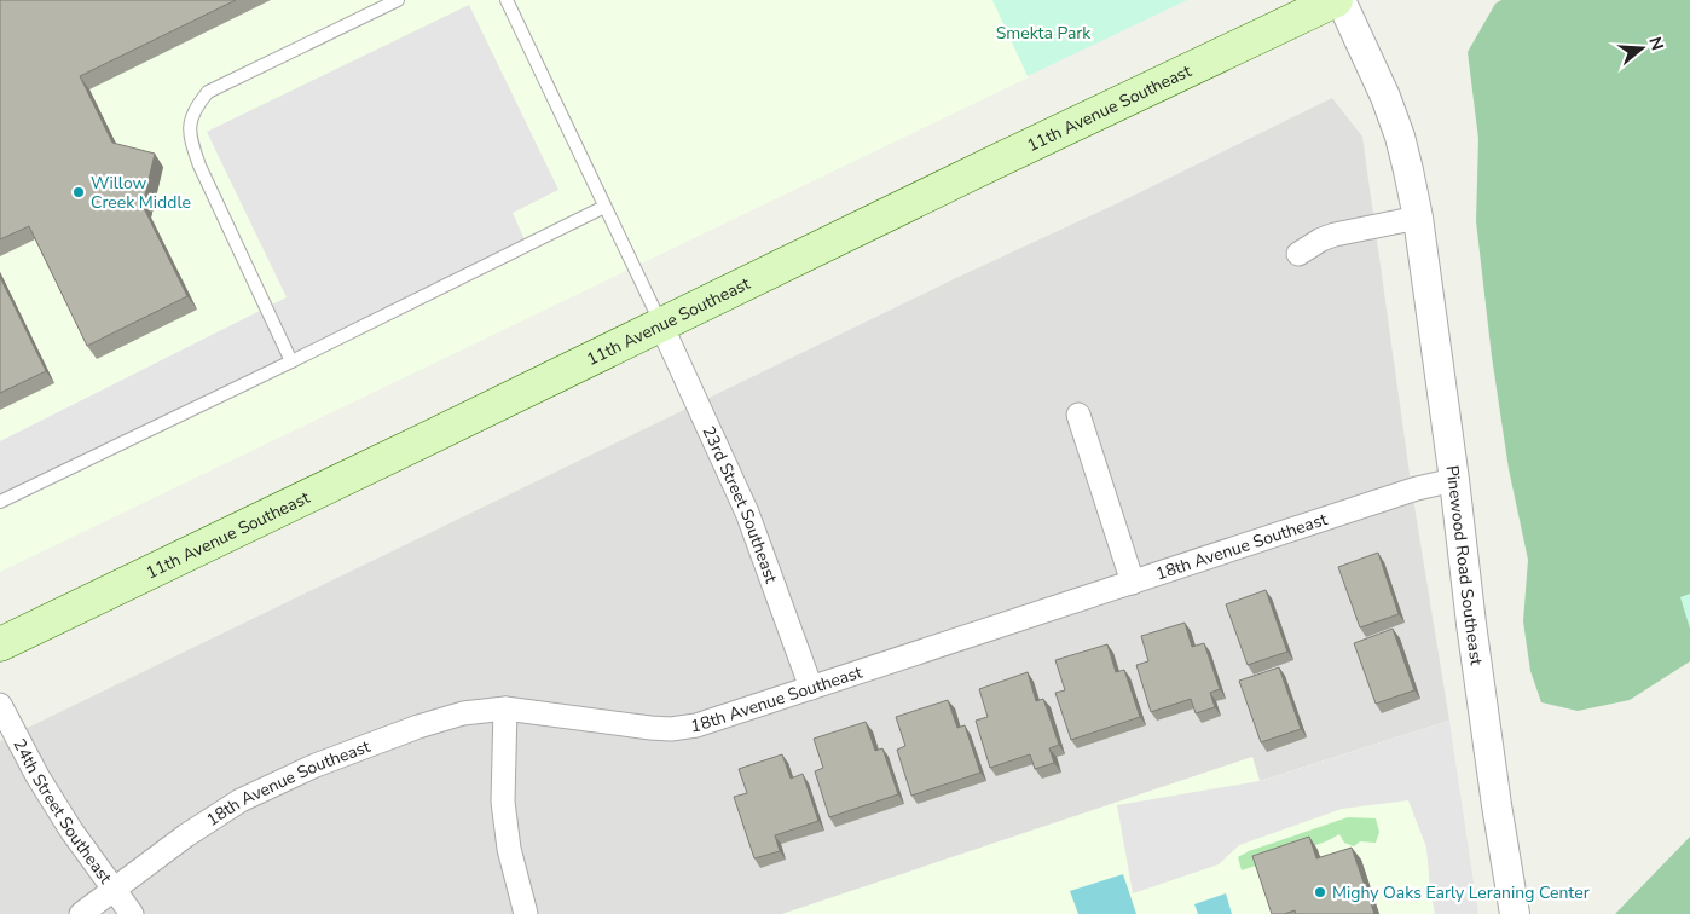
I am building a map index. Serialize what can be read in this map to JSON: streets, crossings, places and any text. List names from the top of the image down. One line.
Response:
{"streets":{"main road":["11th Avenue Southeast"],"street":["23rd Street Southeast","18th Avenue Southeast","Pinewood Road Southeast","24th Street Southeast"]},"crossings":[["11th Avenue Southeast","23rd Street Southeast"],["23rd Street Southeast","18th Avenue Southeast"],["18th Avenue Southeast","Pinewood Road Southeast"],["18th Avenue Southeast","24th Street Southeast"]],"parks":["Smekta Park"],"places":["Willow Creek Middle","Mighy Oaks Early Leraning Center"],"north":"right"}
